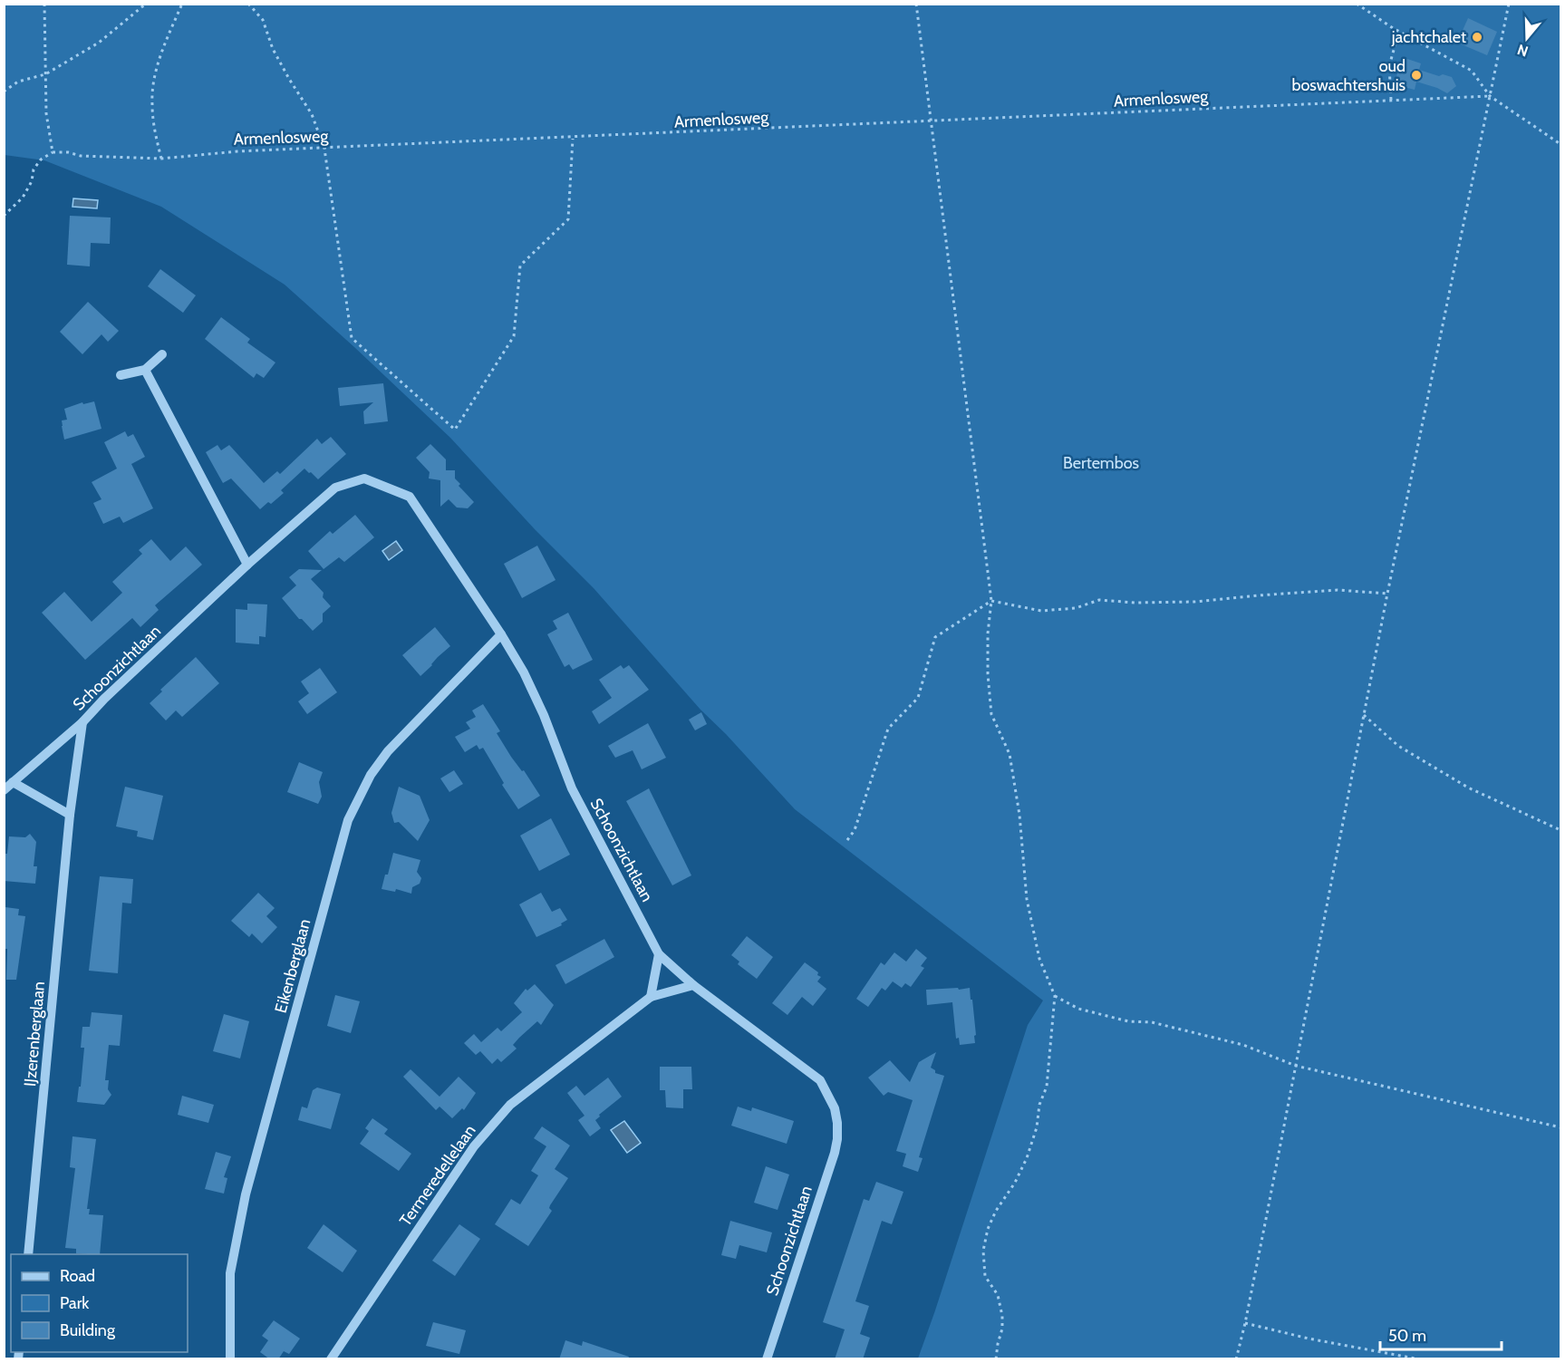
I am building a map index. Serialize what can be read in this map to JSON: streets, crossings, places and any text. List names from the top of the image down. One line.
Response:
{"streets":{"street":["Schoonzichtlaan","Eikenberglaan","IJzerenberglaan","Termeredellelaan"],"path":["Armenlosweg"]},"crossings":[["Schoonzichtlaan","Eikenberglaan"],["Schoonzichtlaan","IJzerenberglaan"],["Schoonzichtlaan","Termeredellelaan"]],"parks":["Bertembos"],"places":["jachtchalet","oud boswachtershuis"],"legend":["Road","Park","Building"],"scale_bar":"50 m","north":"bottom"}
